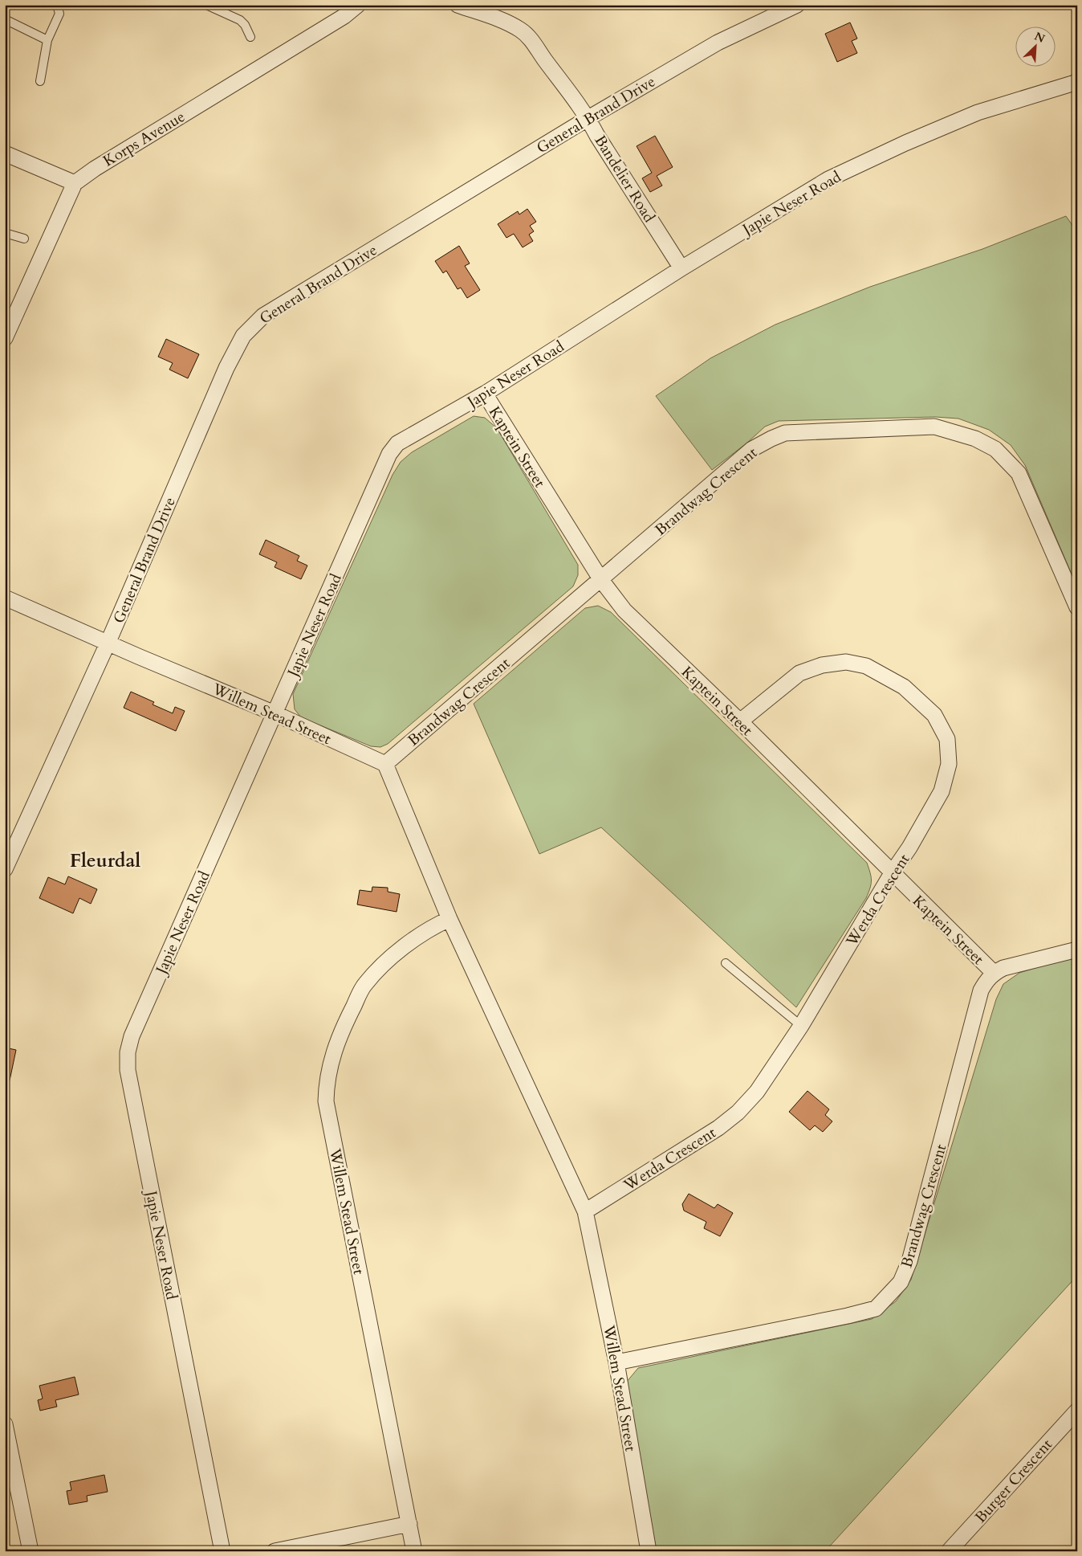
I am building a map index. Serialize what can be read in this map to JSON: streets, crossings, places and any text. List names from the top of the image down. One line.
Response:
{"streets":{"street":["General Brand Drive","Korps Avenue","Bandelier Road","Japie Neser Road","Kaptein Street","Brandwag Crescent","Willem Stead Street","Werda Crescent","Burger Crescent"]},"crossings":[["General Brand Drive","Bandelier Road"],["General Brand Drive","Willem Stead Street"],["Bandelier Road","Japie Neser Road"],["Japie Neser Road","Kaptein Street"],["Japie Neser Road","Willem Stead Street"],["Kaptein Street","Brandwag Crescent"],["Kaptein Street","Werda Crescent"],["Brandwag Crescent","Willem Stead Street"],["Willem Stead Street","Werda Crescent"]],"districts":["Fleurdal"],"north":"top right"}
